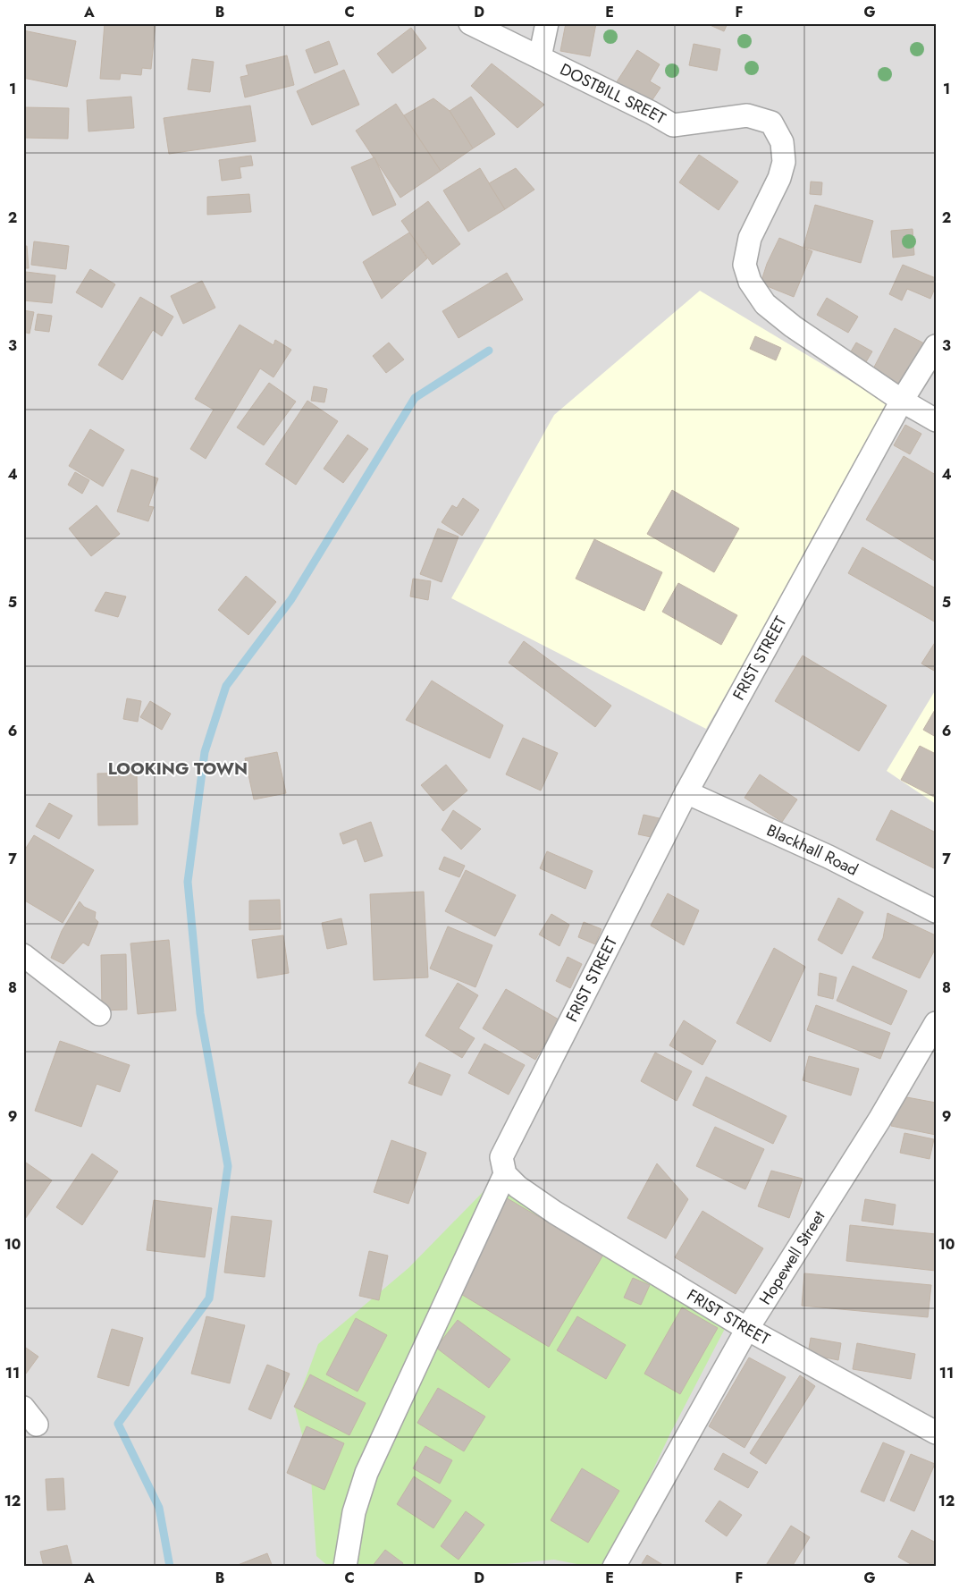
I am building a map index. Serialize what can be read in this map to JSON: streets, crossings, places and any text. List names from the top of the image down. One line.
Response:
{"streets":{"street":["DOSTBILL SREET","FRIST STREET","Blackhall Road","Hopewell Street"]},"crossings":[["DOSTBILL SREET","FRIST STREET"],["FRIST STREET","Blackhall Road"],["FRIST STREET","Hopewell Street"]],"districts":["LOOKING TOWN"],"grid":{"columns":["A","B","C","D","E","F","G"],"rows":["1","2","3","4","5","6","7","8","9","10","11","12"]}}
